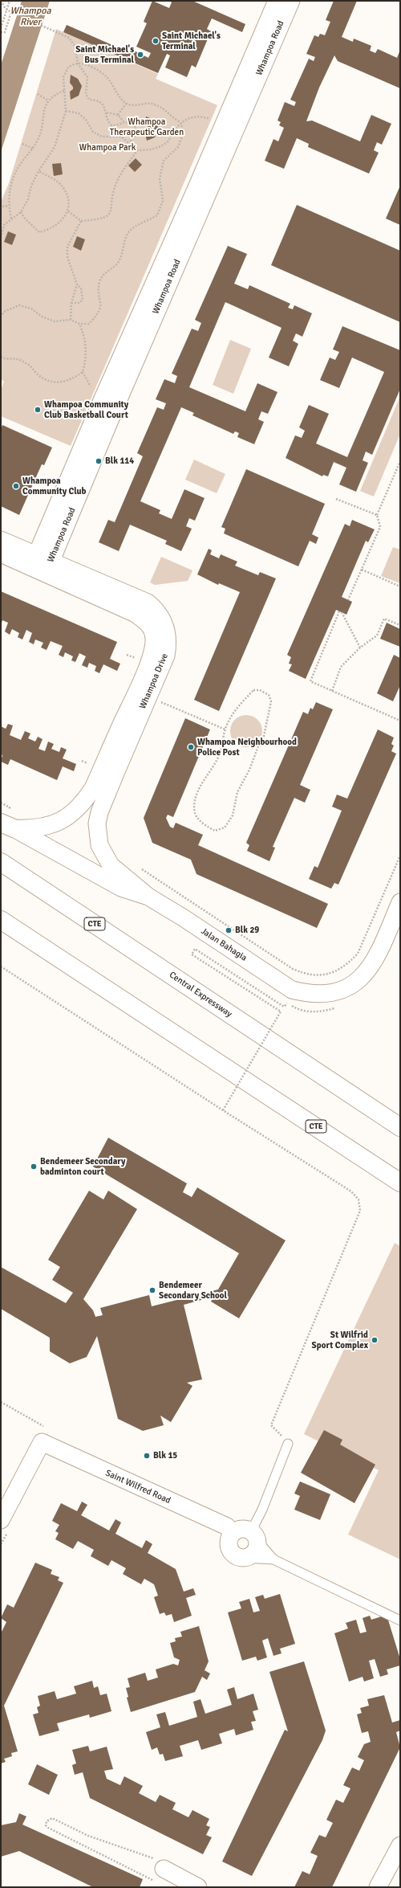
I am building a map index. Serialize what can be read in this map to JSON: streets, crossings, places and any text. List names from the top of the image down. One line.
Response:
{"streets":{"highway":["CTE","Central Expressway"],"street":["Whampoa Road","Whampoa Drive","Jalan Bahagia","Saint Wilfred Road"]},"crossings":[["Whampoa Road","Whampoa Drive"],["Whampoa Drive","Jalan Bahagia"]],"water":["Whampoa River"],"parks":["Whampoa Therapeutic Garden","Whampoa Park"],"places":["Saint Michael's Terminal","Saint Michael's Bus Terminal","Whampoa Community Club Basketball Court","Blk 114","Whampoa Community Club","Whampoa Neighbourhood Police Post","Blk 29","Bendemeer Secondary badminton court","Bendemeer Secondary School","St Wilfrid Sport Complex","Blk 15"]}
